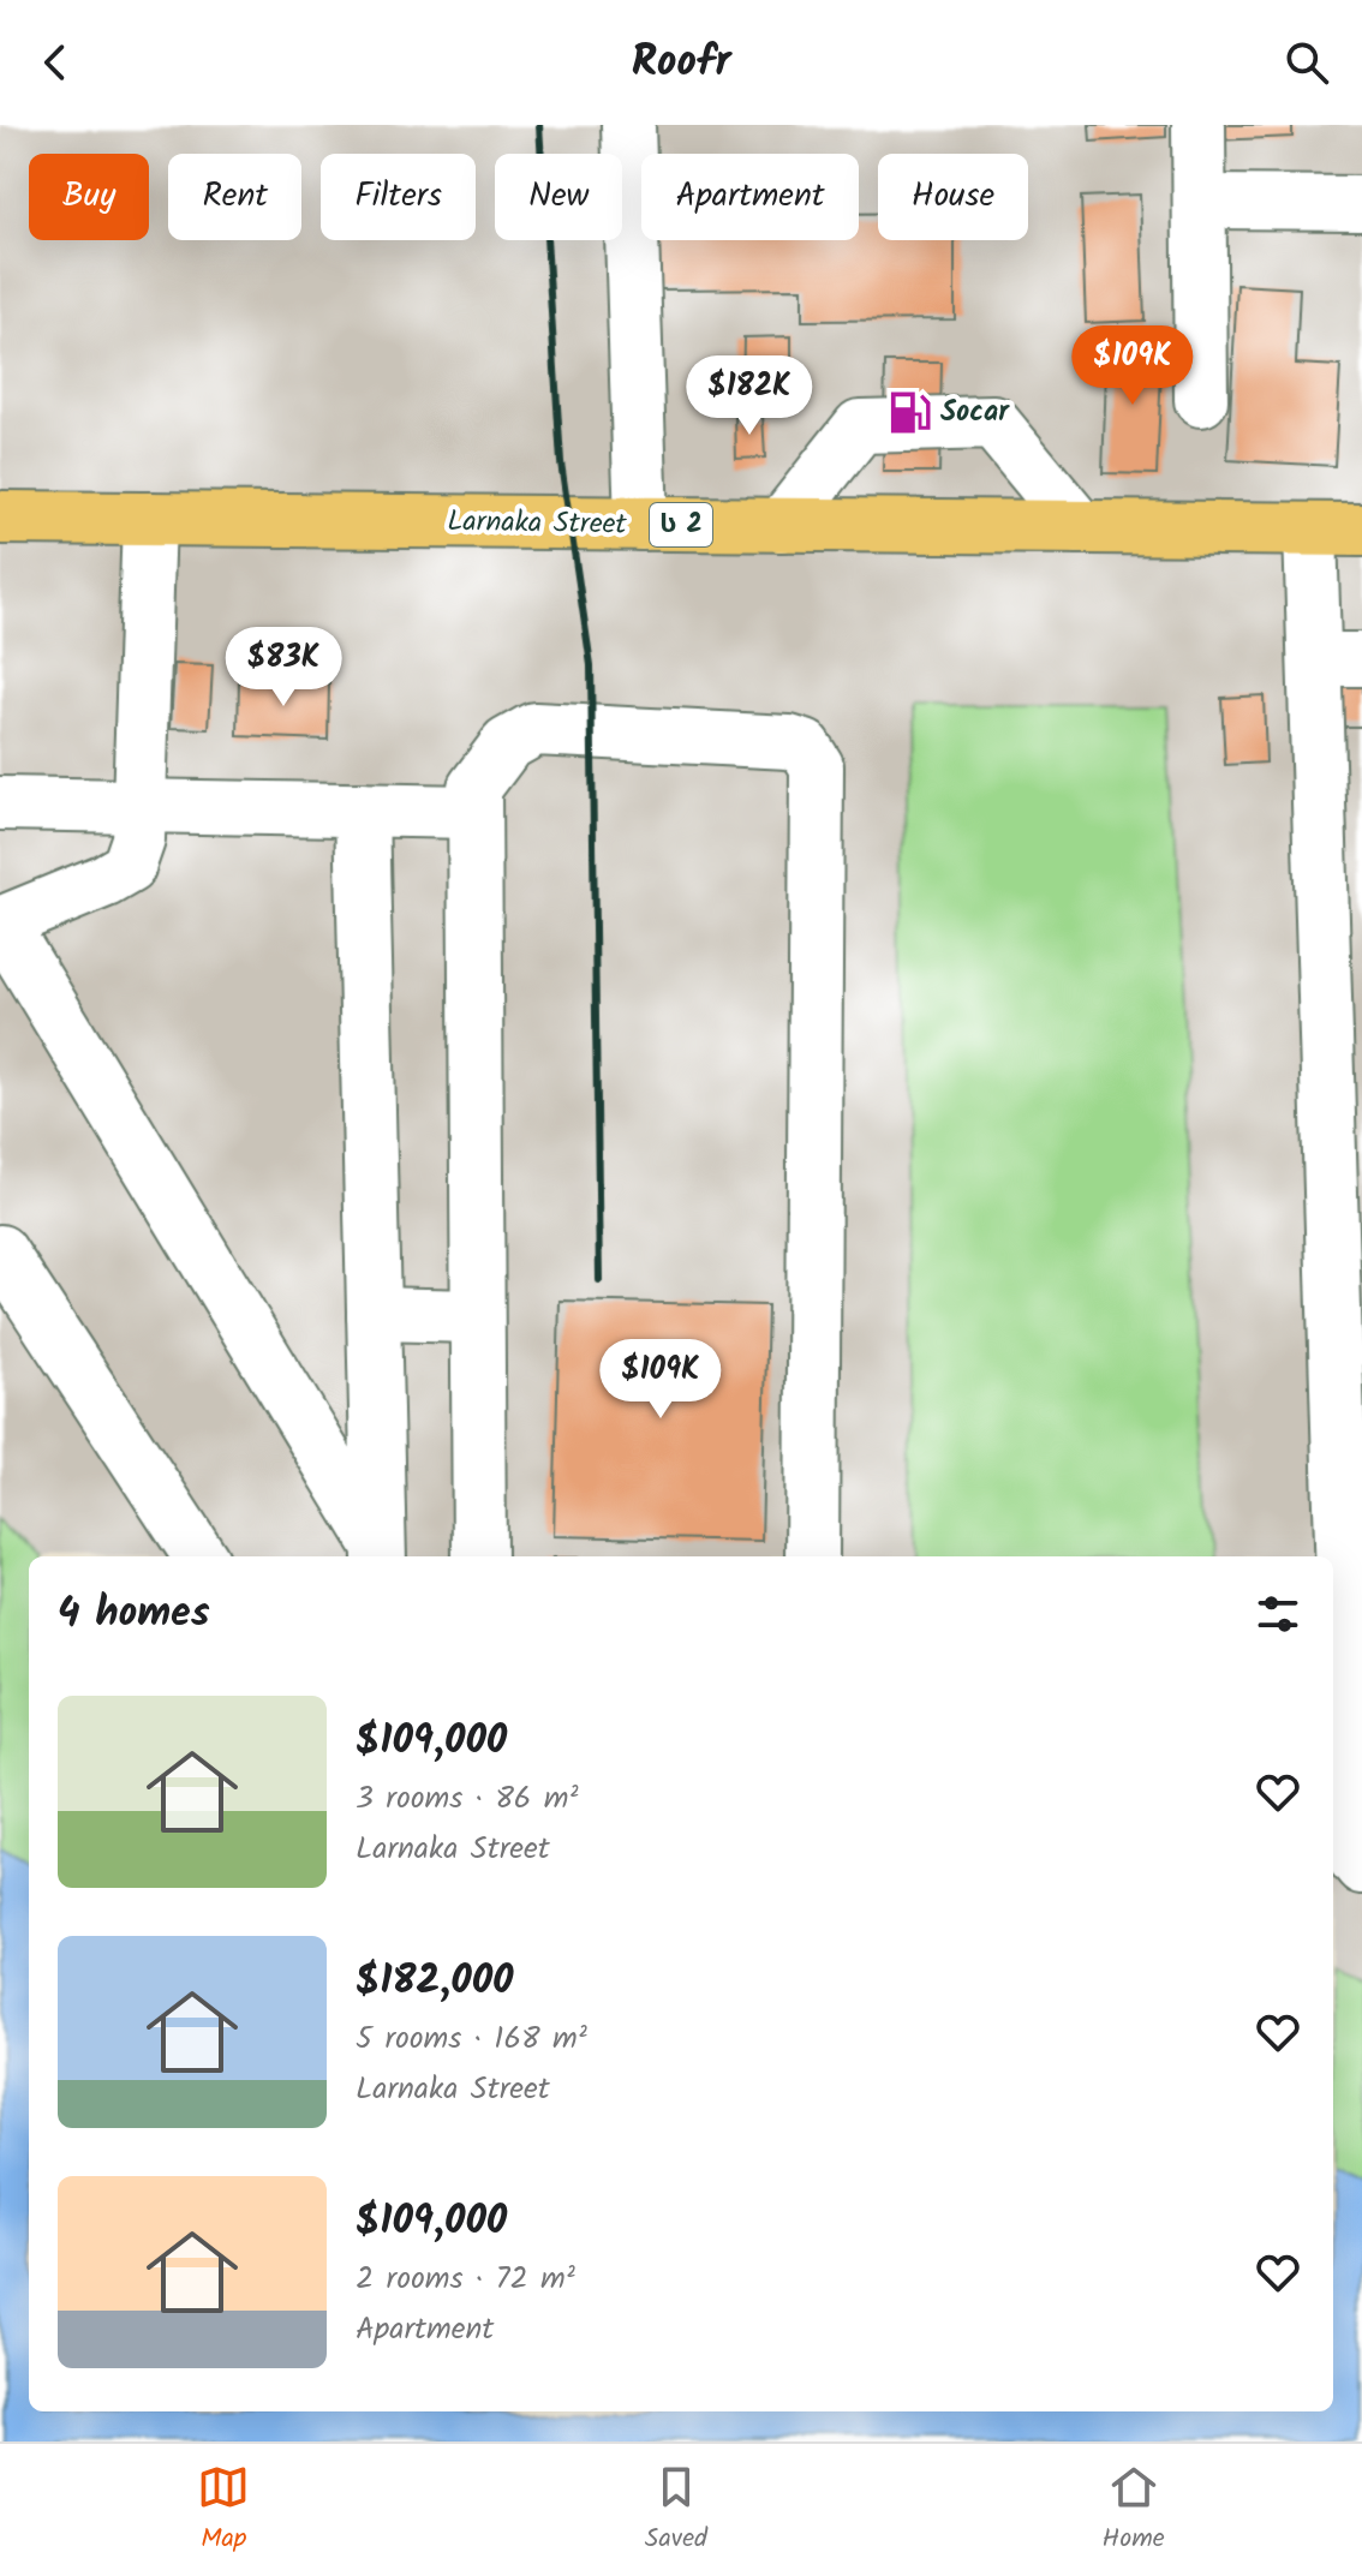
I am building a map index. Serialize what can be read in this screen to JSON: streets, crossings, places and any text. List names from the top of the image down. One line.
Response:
{"streets":{"highway":["Larnaka Street","ს 2"]},"places":{"fuel station":["Socar"]},"page":{"header":"Roofr","chip":["Buy","Rent","Filters","New","Apartment","House"],"price":["$109K","$182K","$83K","$109K"],"heading":"4 homes","list":[{"name":"$109,000","note":"3 rooms · 86 m² · Larnaka Street"},{"name":"$182,000","note":"5 rooms · 168 m² · Larnaka Street"},{"name":"$109,000","note":"2 rooms · 72 m² · Apartment"}],"tabs":["Map","Saved","Home"]}}
